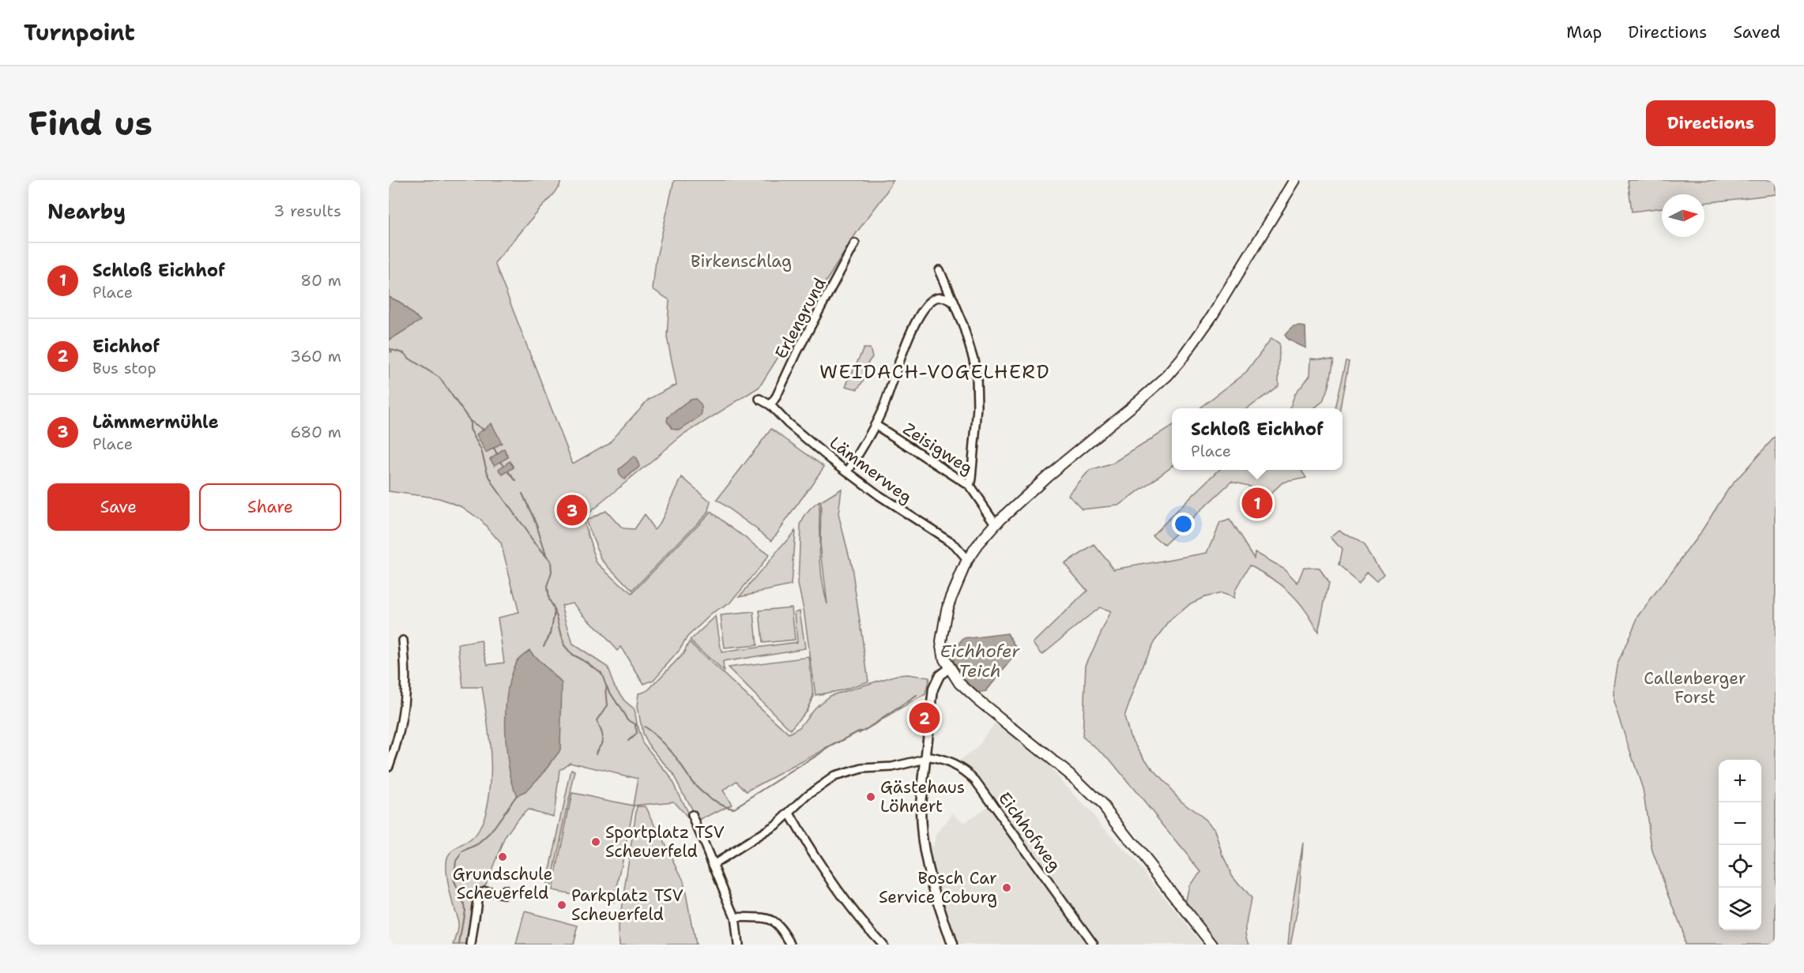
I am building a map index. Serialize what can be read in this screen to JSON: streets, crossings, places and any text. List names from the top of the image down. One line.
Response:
{"streets":{"street":["Erlengrund","Zeisigweg","Lämmerweg","Eichhofweg"]},"crossings":[["Erlengrund","Lämmerweg"]],"districts":["WEIDACH-VOGELHERD"],"water":["Eichhofer Teich"],"parks":["Birkenschlag","Callenberger Forst"],"places":["Gästehaus Löhnert","Sportplatz TSV Scheuerfeld","Grundschule Scheuerfeld","Bosch Car Service Coburg","Parkplatz TSV Scheuerfeld"],"north":"right","page":{"header":"Turnpoint","nav":["Map","Directions","Saved"],"buttons":["Directions",["Save","Share"]],"title":"Find us","heading":["Nearby","3 results"],"list":[{"mark":"1","name":"Schloß Eichhof","note":"Place","value":"80 m"},{"mark":"2","name":"Eichhof","note":"Bus stop","value":"360 m"},{"mark":"3","name":"Lämmermühle","note":"Place","value":"680 m"}],"popup":["Schloß Eichhof","Place"],"pins":["1","3","2"],"map_buttons":["+","−"]}}
